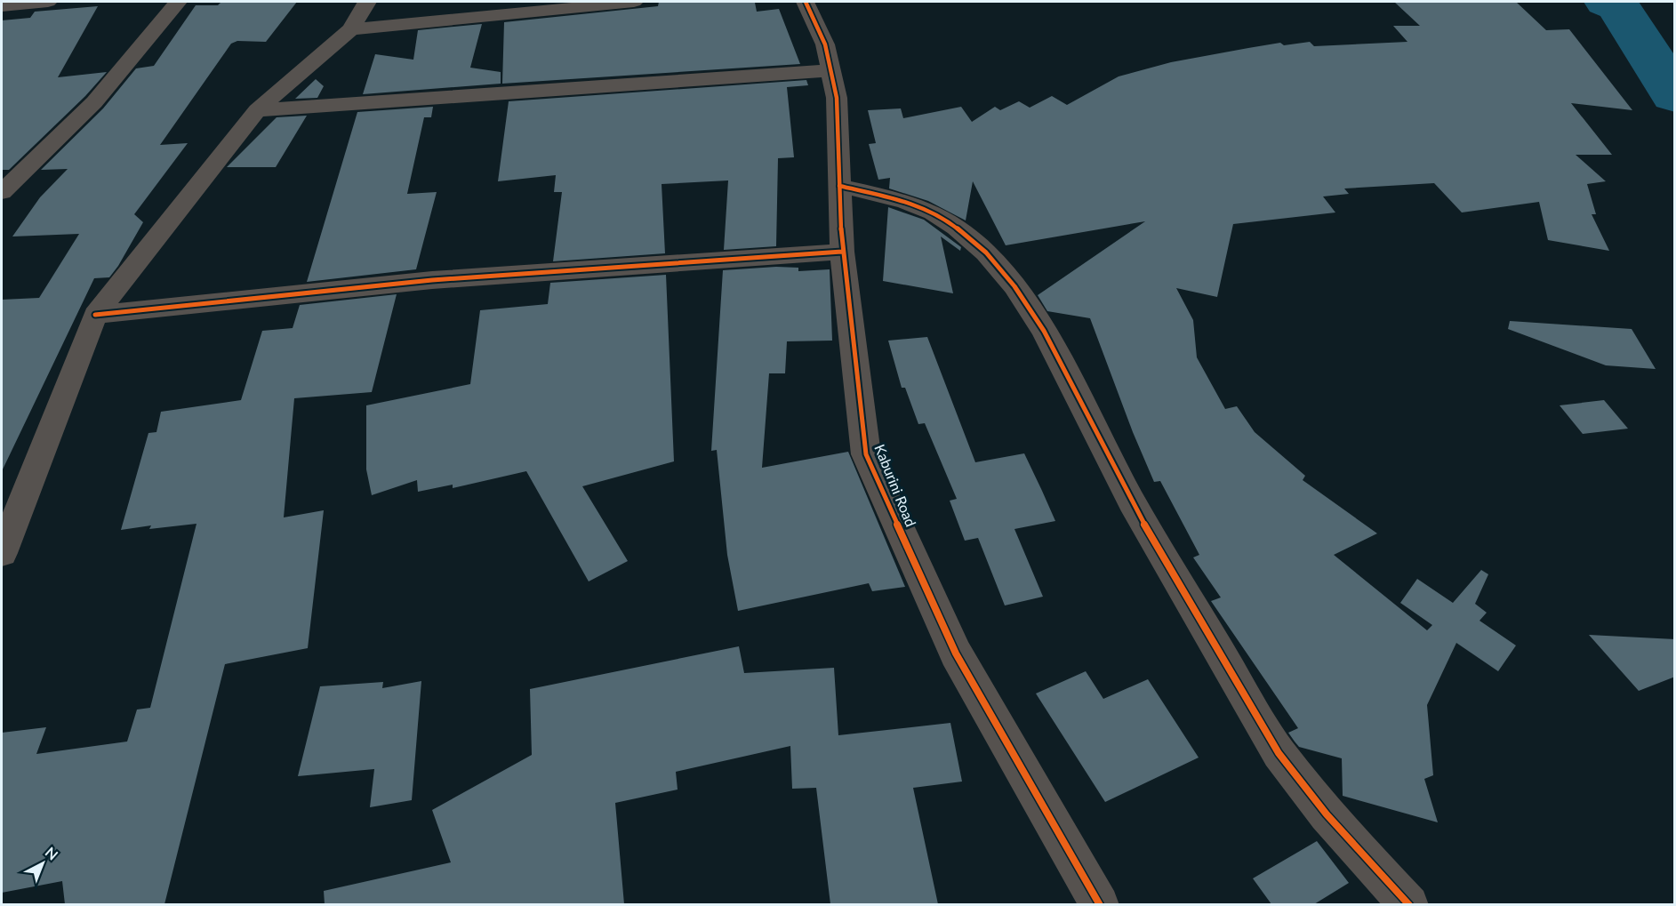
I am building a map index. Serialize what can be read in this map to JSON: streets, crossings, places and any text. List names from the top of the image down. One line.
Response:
{"streets":{"street":["Kaburini Road"]},"north":"top right"}
